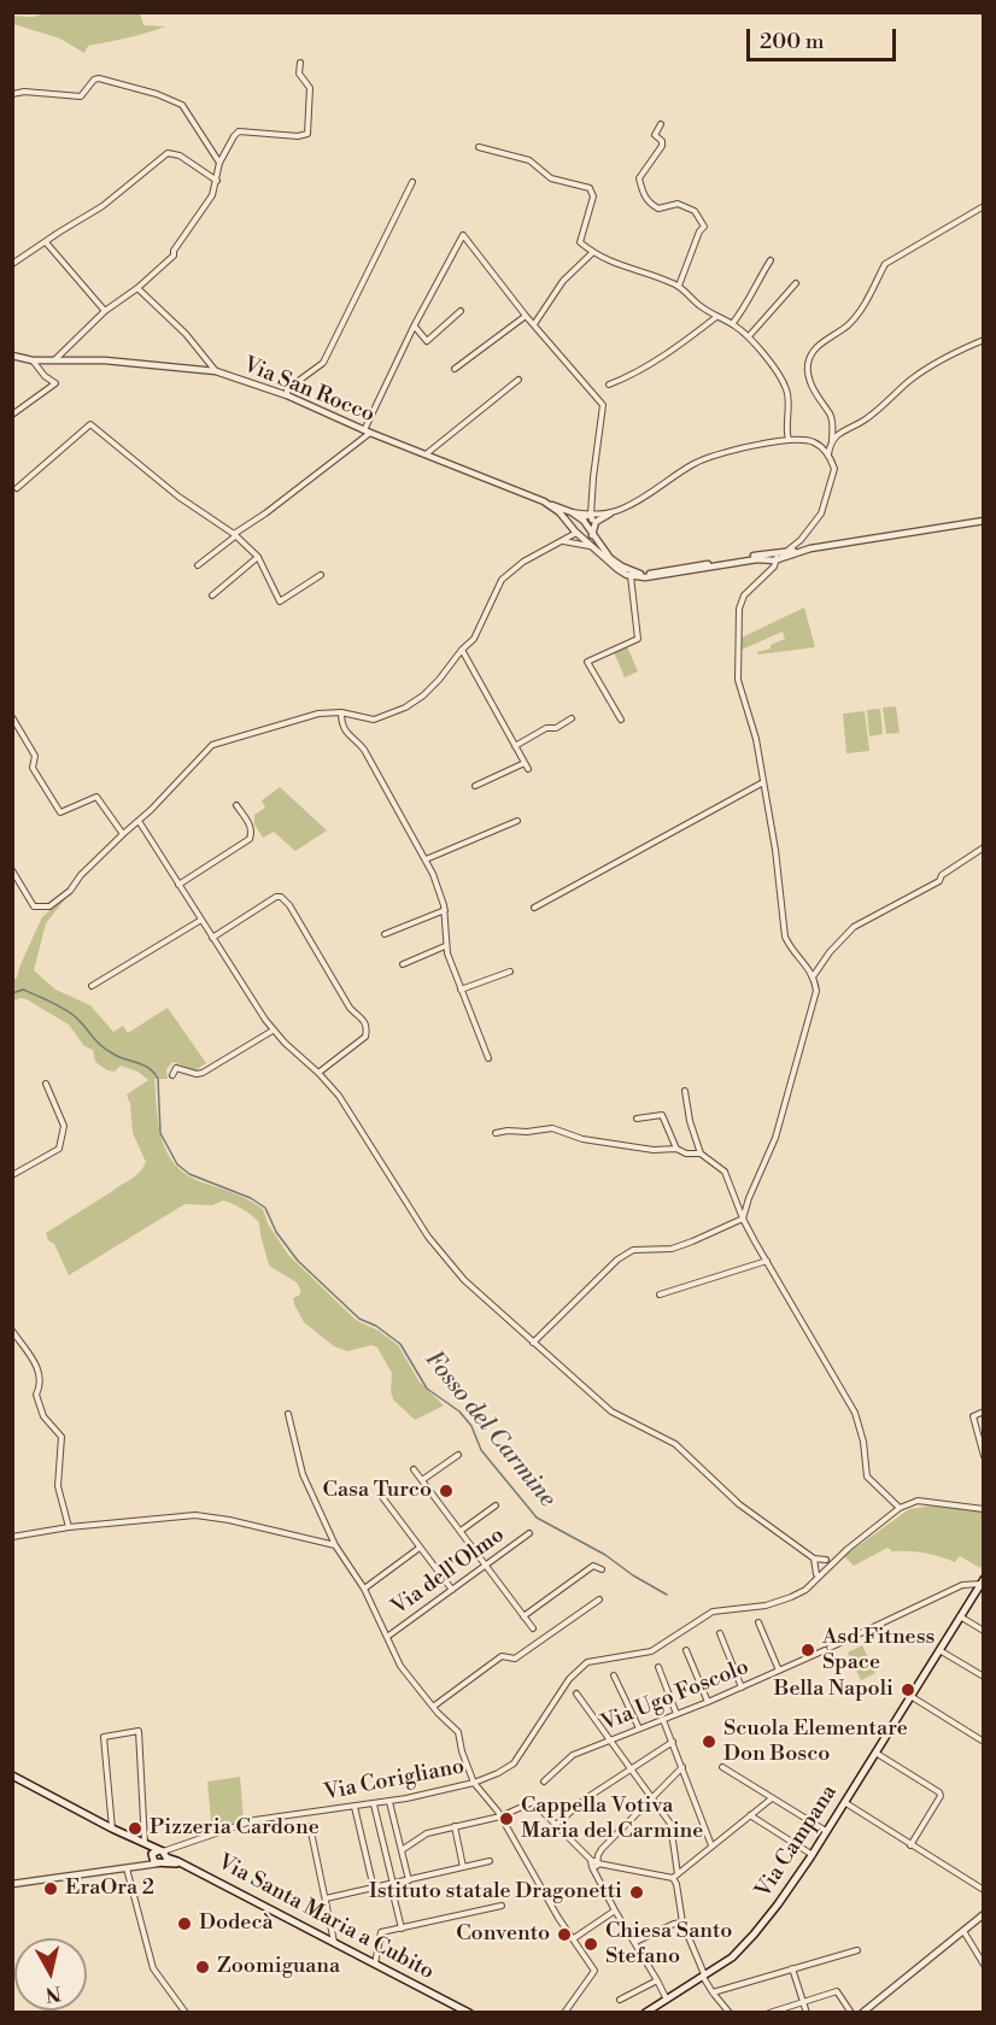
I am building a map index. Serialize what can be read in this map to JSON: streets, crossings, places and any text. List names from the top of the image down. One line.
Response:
{"streets":{"main road":["Via Campana","Via Santa Maria a Cubito"],"street":["Via San Rocco","Via dell'Olmo","Via Ugo Foscolo","Via Corigliano"]},"crossings":[["Via Ugo Foscolo","Via Campana"]],"water":["Fosso del Carmine"],"places":["Casa Turco","Asd Fitness Space","Bella Napoli","Scuola Elementare Don Bosco","Cappella Votiva Maria del Carmine","Pizzeria Cardone","EraOra 2","Istituto statale Dragonetti","Dodecà","Convento","Chiesa Santo Stefano","Zoomiguana"],"scale_bar":"200 m","north":"bottom"}
